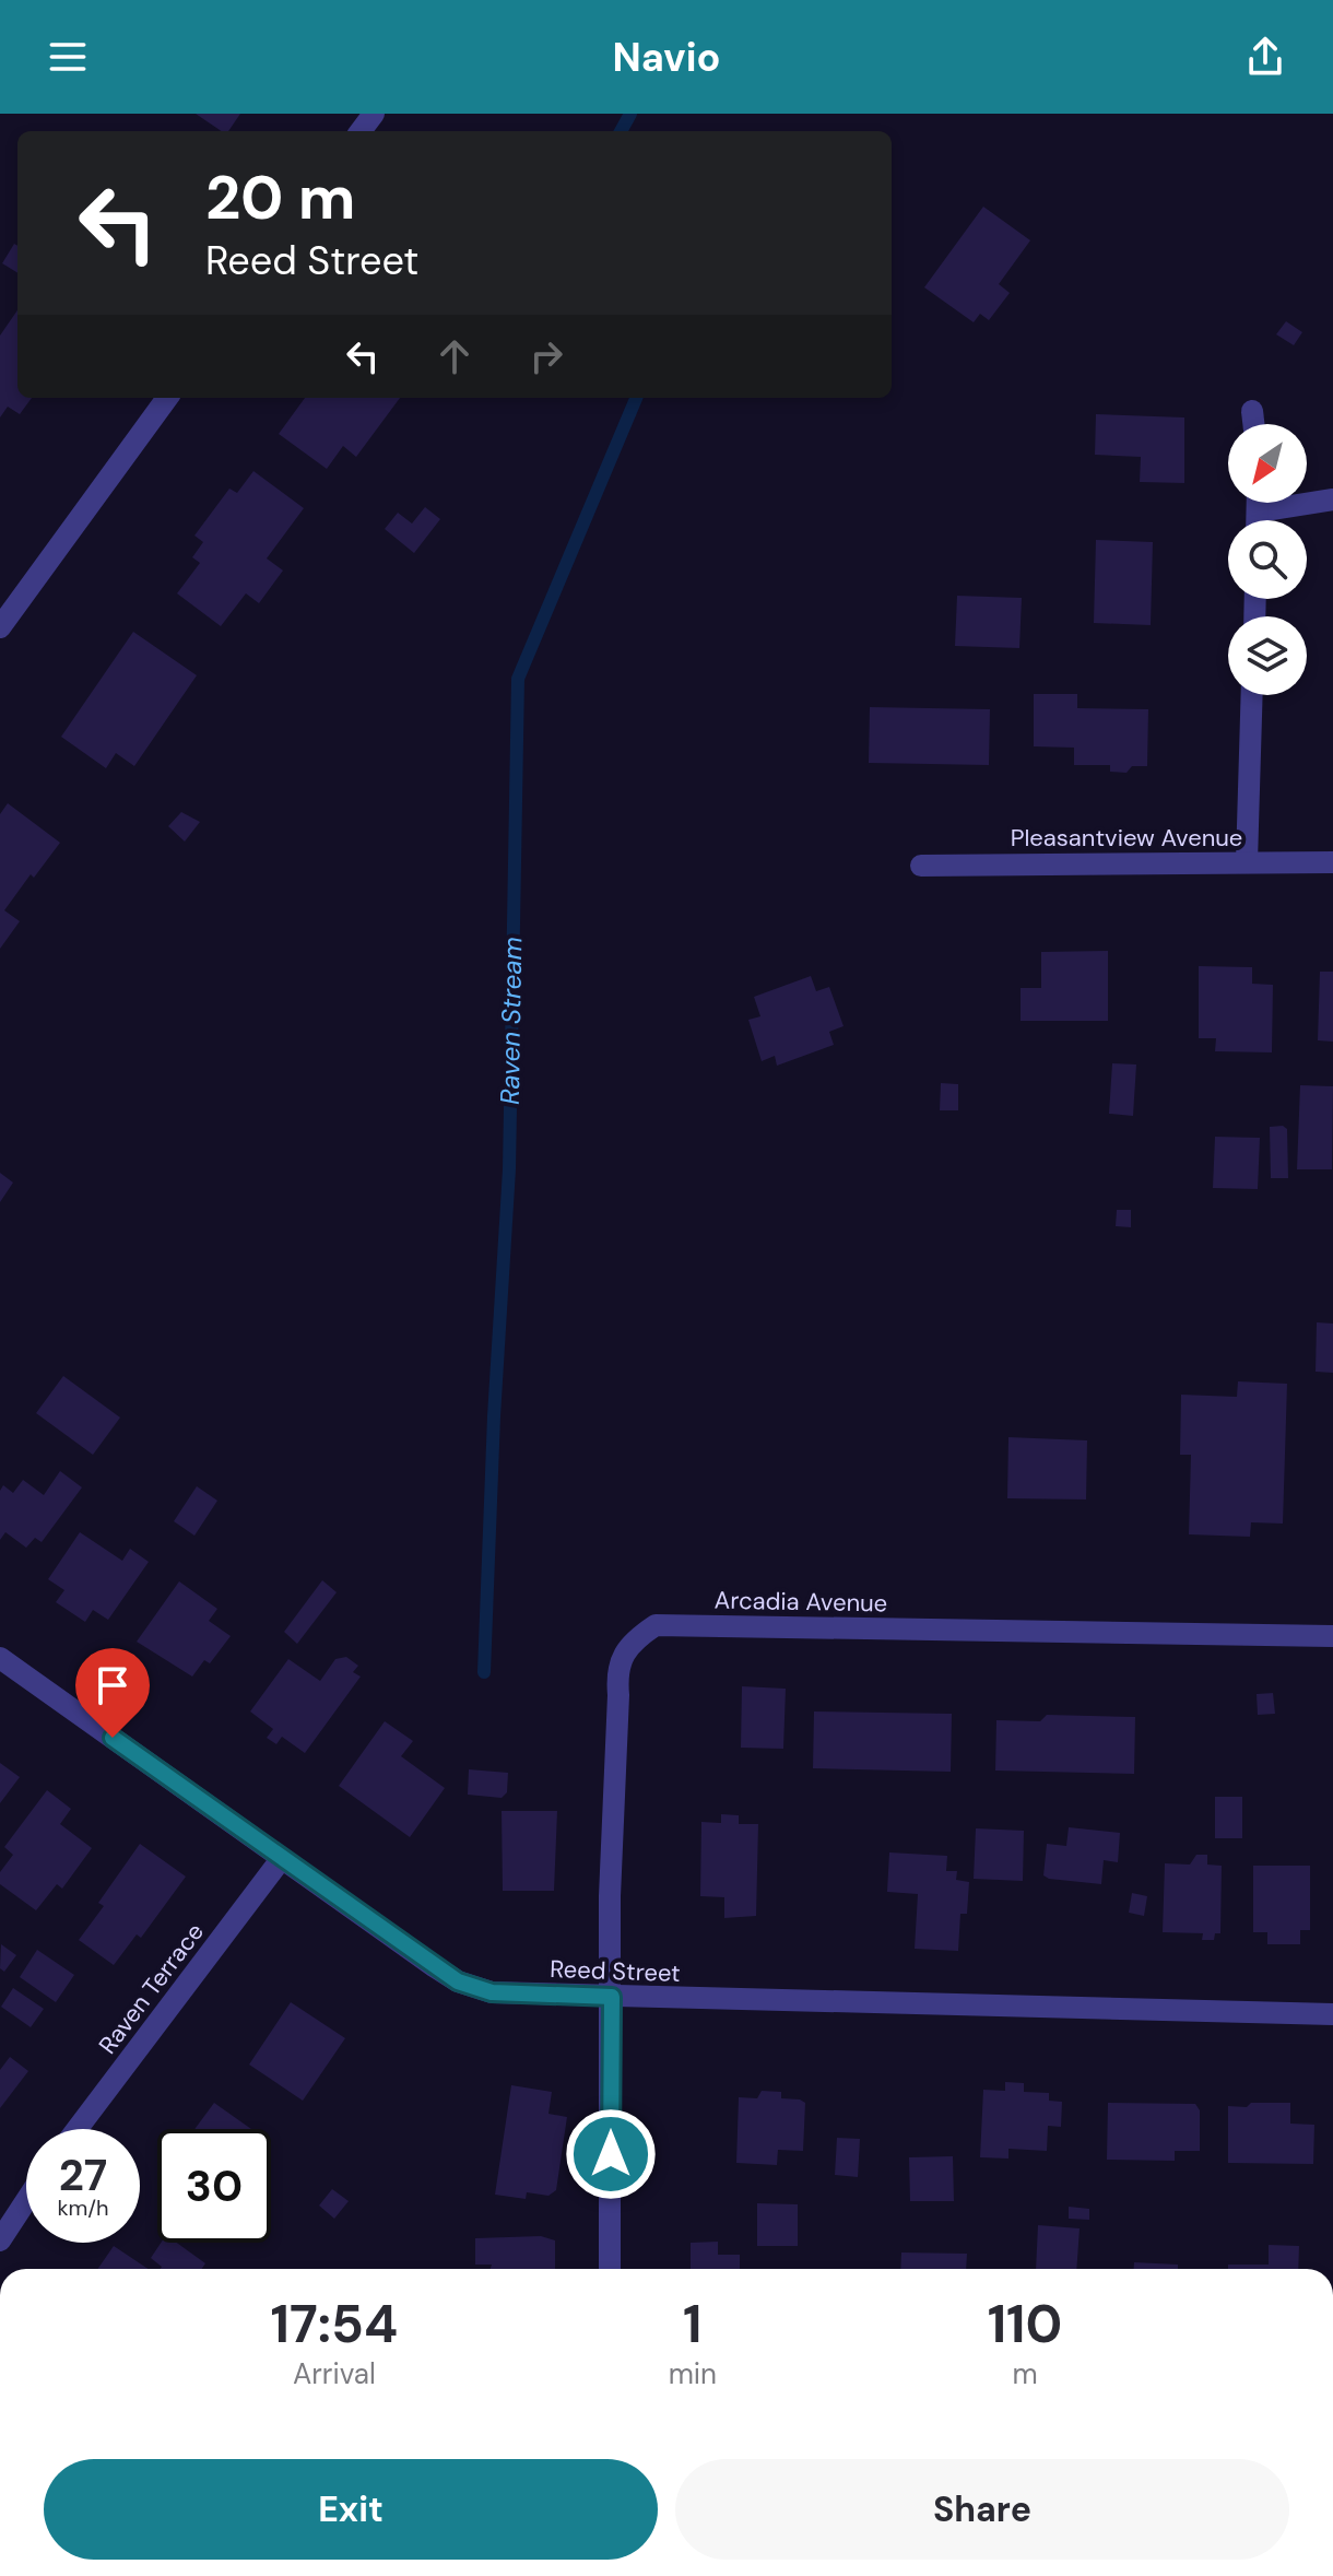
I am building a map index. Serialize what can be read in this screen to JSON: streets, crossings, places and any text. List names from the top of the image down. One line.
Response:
{"streets":{"street":["Pleasantview Avenue","Arcadia Avenue","Reed Street","Raven Terrace"]},"crossings":[["Arcadia Avenue","Reed Street"],["Reed Street","Raven Terrace"]],"water":["Raven Stream"],"north":"bottom left","page":{"header":"Navio","turn":["20 m","Reed Street"],"speed":"27 km/h","limit":"30","eta":["17:54","Arrival","1","min","110","m"],"buttons":["Exit","Share"]}}
